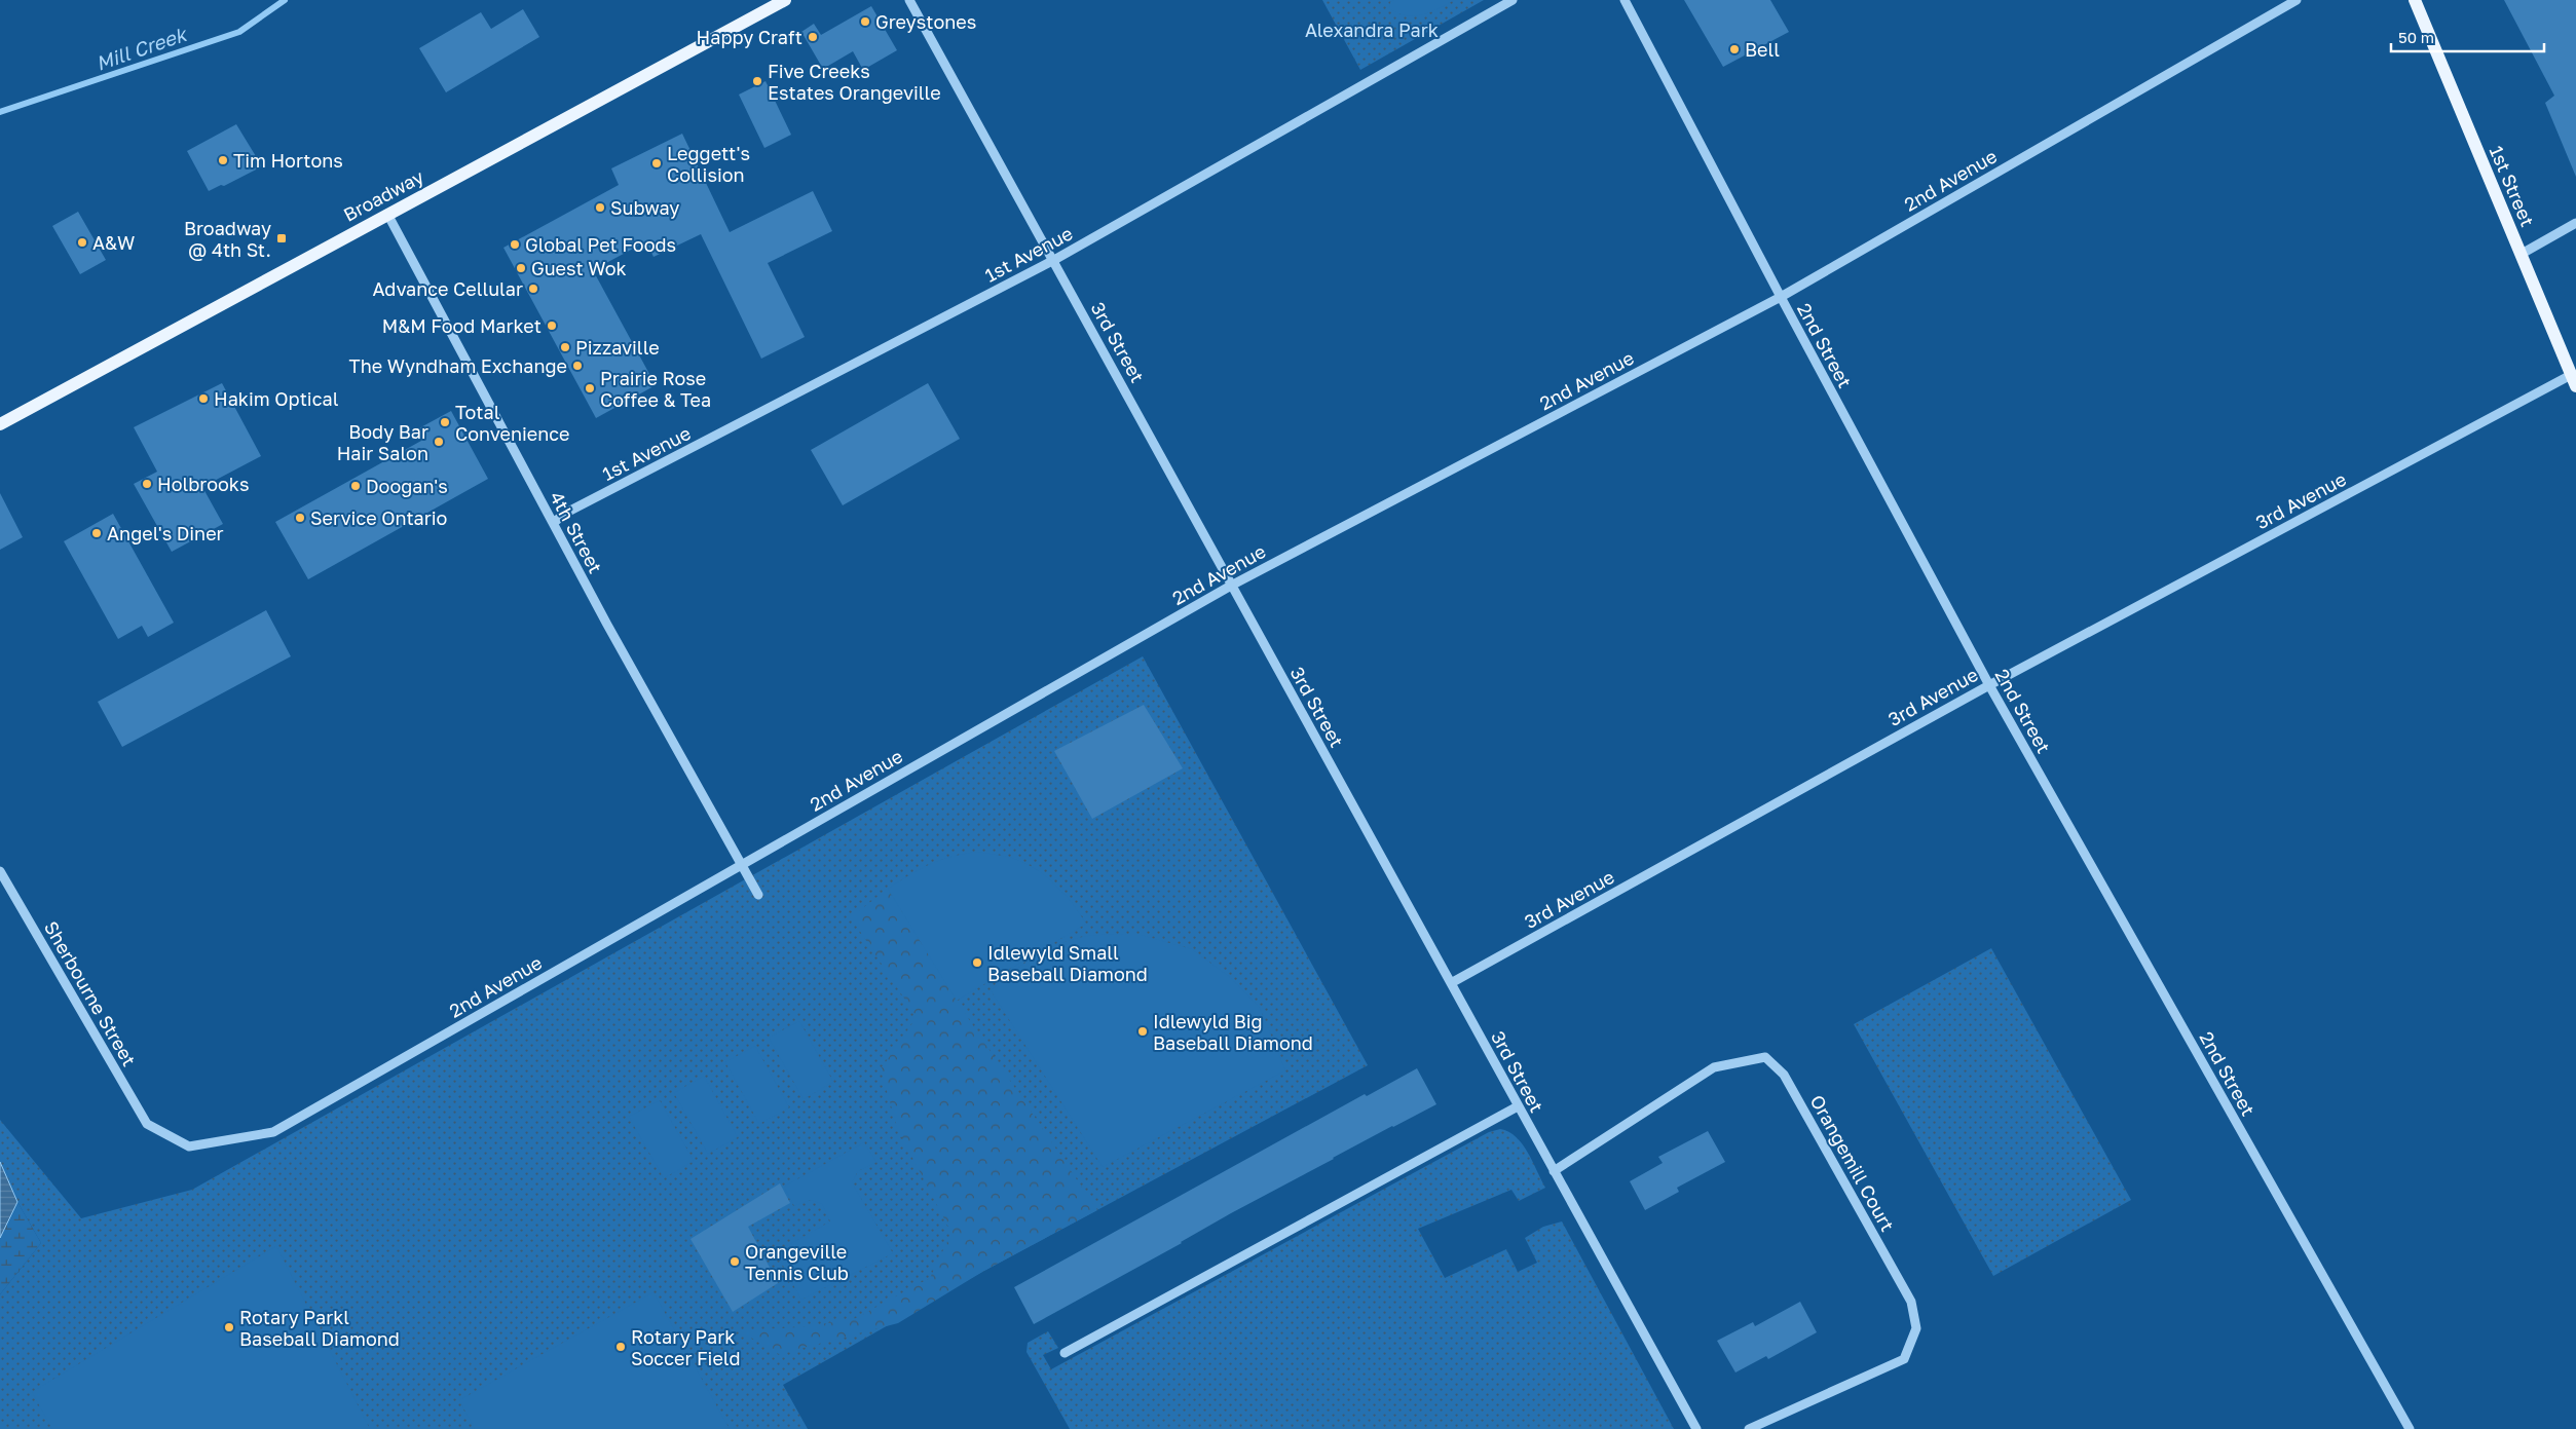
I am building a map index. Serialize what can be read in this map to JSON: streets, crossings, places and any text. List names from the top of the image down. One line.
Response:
{"streets":{"main road":["1st Street","Broadway"],"street":["2nd Avenue","1st Avenue","3rd Street","2nd Street","3rd Avenue","4th Street","Sherbourne Street","Orangemill Court"]},"crossings":[["2nd Avenue","3rd Street"],["2nd Avenue","2nd Street"],["2nd Avenue","4th Street"],["2nd Avenue","Sherbourne Street"],["1st Street","3rd Avenue"],["Broadway","4th Street"],["1st Avenue","3rd Street"],["1st Avenue","4th Street"],["3rd Street","3rd Avenue"],["3rd Street","Orangemill Court"],["2nd Street","3rd Avenue"]],"water":["Mill Creek"],"parks":["Alexandra Park"],"places":{"other":["Greystones","Happy Craft","Bell","Five Creeks Estates Orangeville","Tim Hortons","Leggett's Collision","Subway","A&W","Global Pet Foods","Guest Wok","Advance Cellular","M&M Food Market","Pizzaville","The Wyndham Exchange","Prairie Rose Coffee & Tea","Hakim Optical","Total Convenience","Body Bar Hair Salon","Holbrooks","Doogan's","Service Ontario","Angel's Diner","Idlewyld Small Baseball Diamond","Idlewyld Big Baseball Diamond","Orangeville Tennis Club","Rotary Parkl Baseball Diamond","Rotary Park Soccer Field"],"transit":["Broadway @ 4th St."]},"scale_bar":"50 m"}
